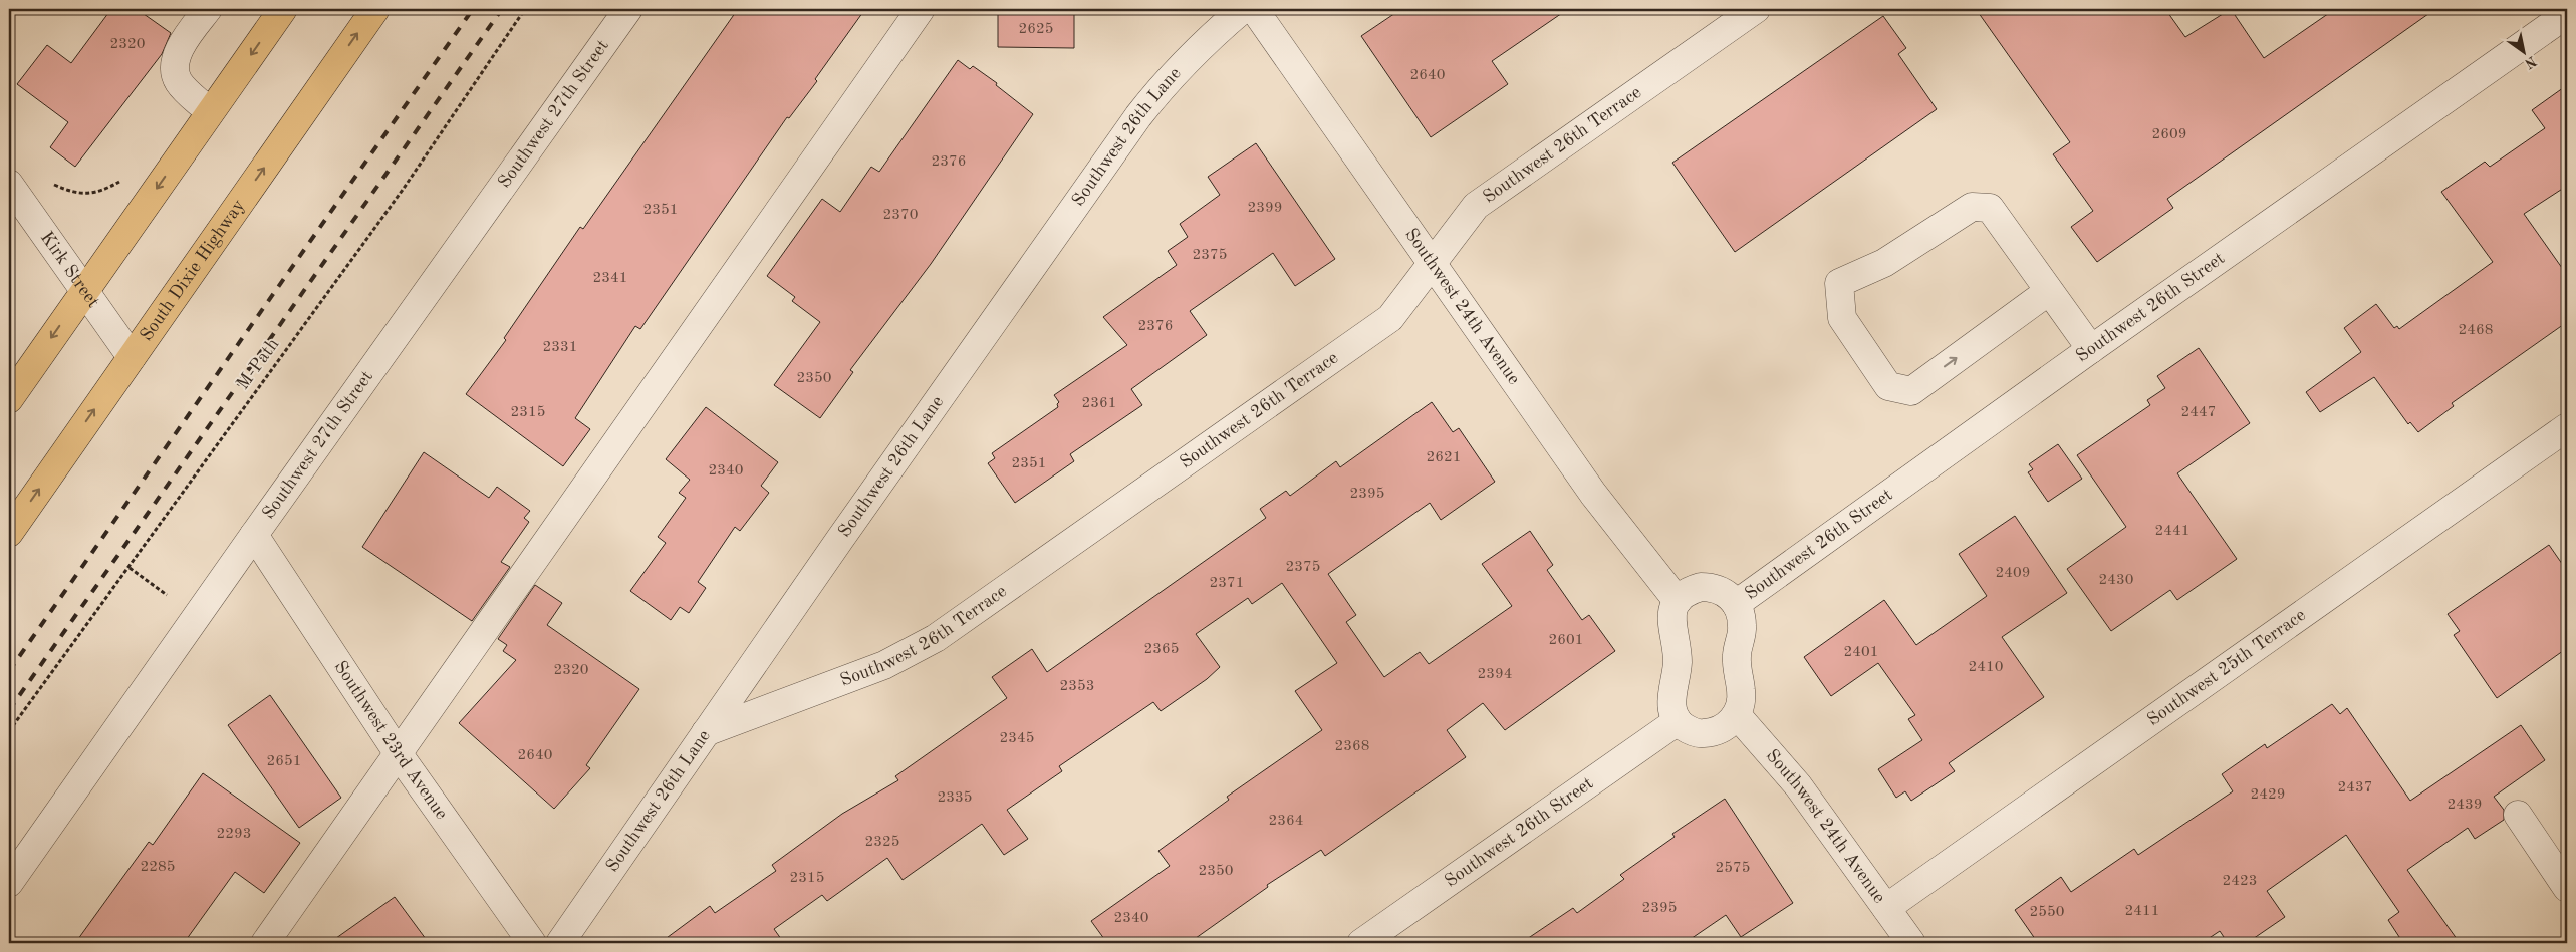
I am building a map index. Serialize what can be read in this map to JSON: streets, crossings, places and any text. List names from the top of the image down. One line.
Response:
{"streets":{"highway":["South Dixie Highway"],"street":["Southwest 27th Street","Southwest 26th Lane","Southwest 26th Terrace","Kirk Street","Southwest 24th Avenue","Southwest 26th Street","Southwest 25th Terrace","Southwest 23rd Avenue"],"path":["M-Path"]},"crossings":[["Southwest 27th Street","Southwest 23rd Avenue"],["Southwest 26th Lane","Southwest 26th Terrace"],["Southwest 26th Terrace","Southwest 24th Avenue"],["Kirk Street","South Dixie Highway"],["Southwest 24th Avenue","Southwest 25th Terrace"]],"house_numbers":["2625","2320","2640","2609","2376","2399","2351","2370","2375","2341","2376","2468","2331","2350","2361","2315","2447","2621","2351","2340","2395","2441","2375","2409","2430","2371","2601","2365","2401","2410","2320","2394","2353","2345","2368","2640","2651","2437","2429","2335","2439","2364","2293","2325","2285","2575","2350","2315","2423","2395","2411","2550","2340"],"north":"bottom right"}
